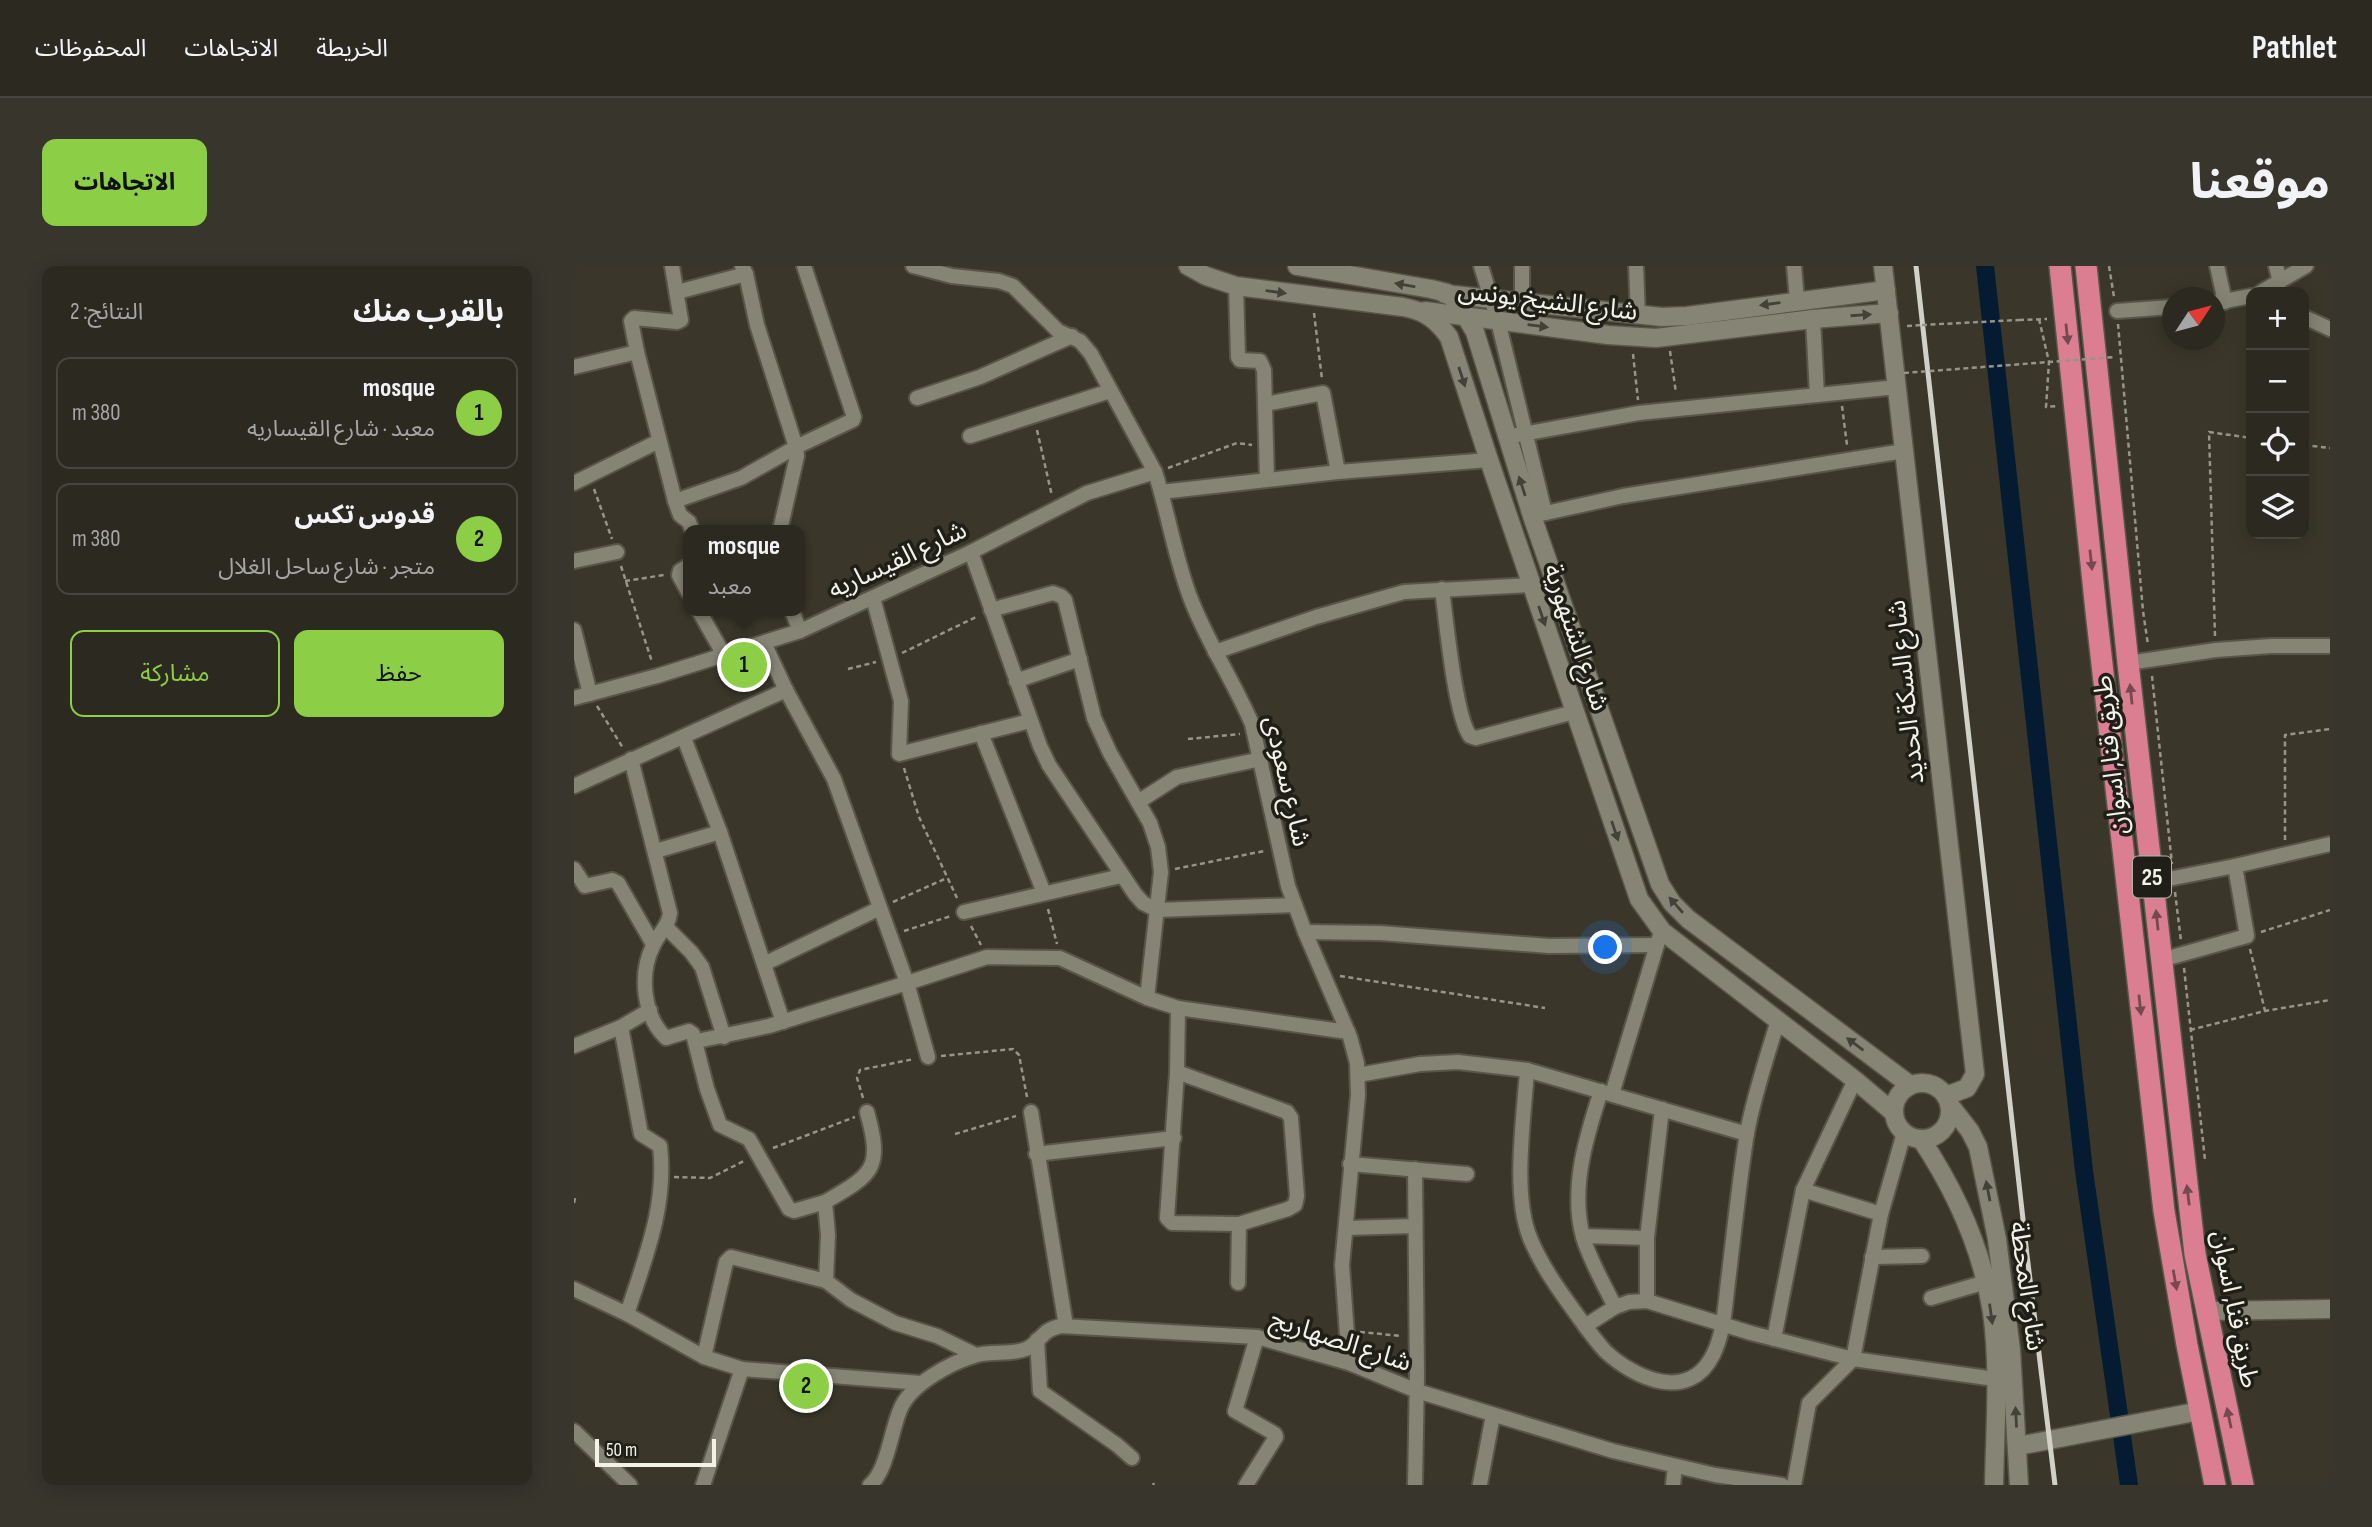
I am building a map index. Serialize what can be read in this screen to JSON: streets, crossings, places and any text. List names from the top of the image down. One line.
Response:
{"streets":{"highway":["طريق قنا, اسوان","25"],"street":["شارع الشيخ يونس","شارع القيساريه","شارع الشنهورية","شارع السكة الحديد","شارع سعودى","شارع المحطة","شارع الصهاريج"]},"crossings":[["شارع الشيخ يونس","شارع الشنهورية"],["شارع الشيخ يونس","شارع السكة الحديد"],["شارع القيساريه","شارع سعودى"],["شارع الشنهورية","شارع السكة الحديد"],["شارع الشنهورية","شارع المحطة"],["شارع السكة الحديد","شارع المحطة"],["شارع سعودى","شارع الصهاريج"]],"scale_bar":"50 m","north":"top right","page":{"header":"Pathlet","nav":["الخريطة","الاتجاهات","المحفوظات"],"title":"موقعنا","buttons":["الاتجاهات",["حفظ","مشاركة"]],"heading":["بالقرب منك","النتائج: 2"],"map_buttons":["+","−"],"list":[{"mark":"1","name":"mosque","note":"معبد · شارع القيساريه","value":"380 m"},{"mark":"2","name":"قدوس تكس","note":"متجر · شارع ساحل الغلال","value":"380 m"}],"popup":["mosque","معبد"],"pins":["1","2"],"scale":"50 m"}}
